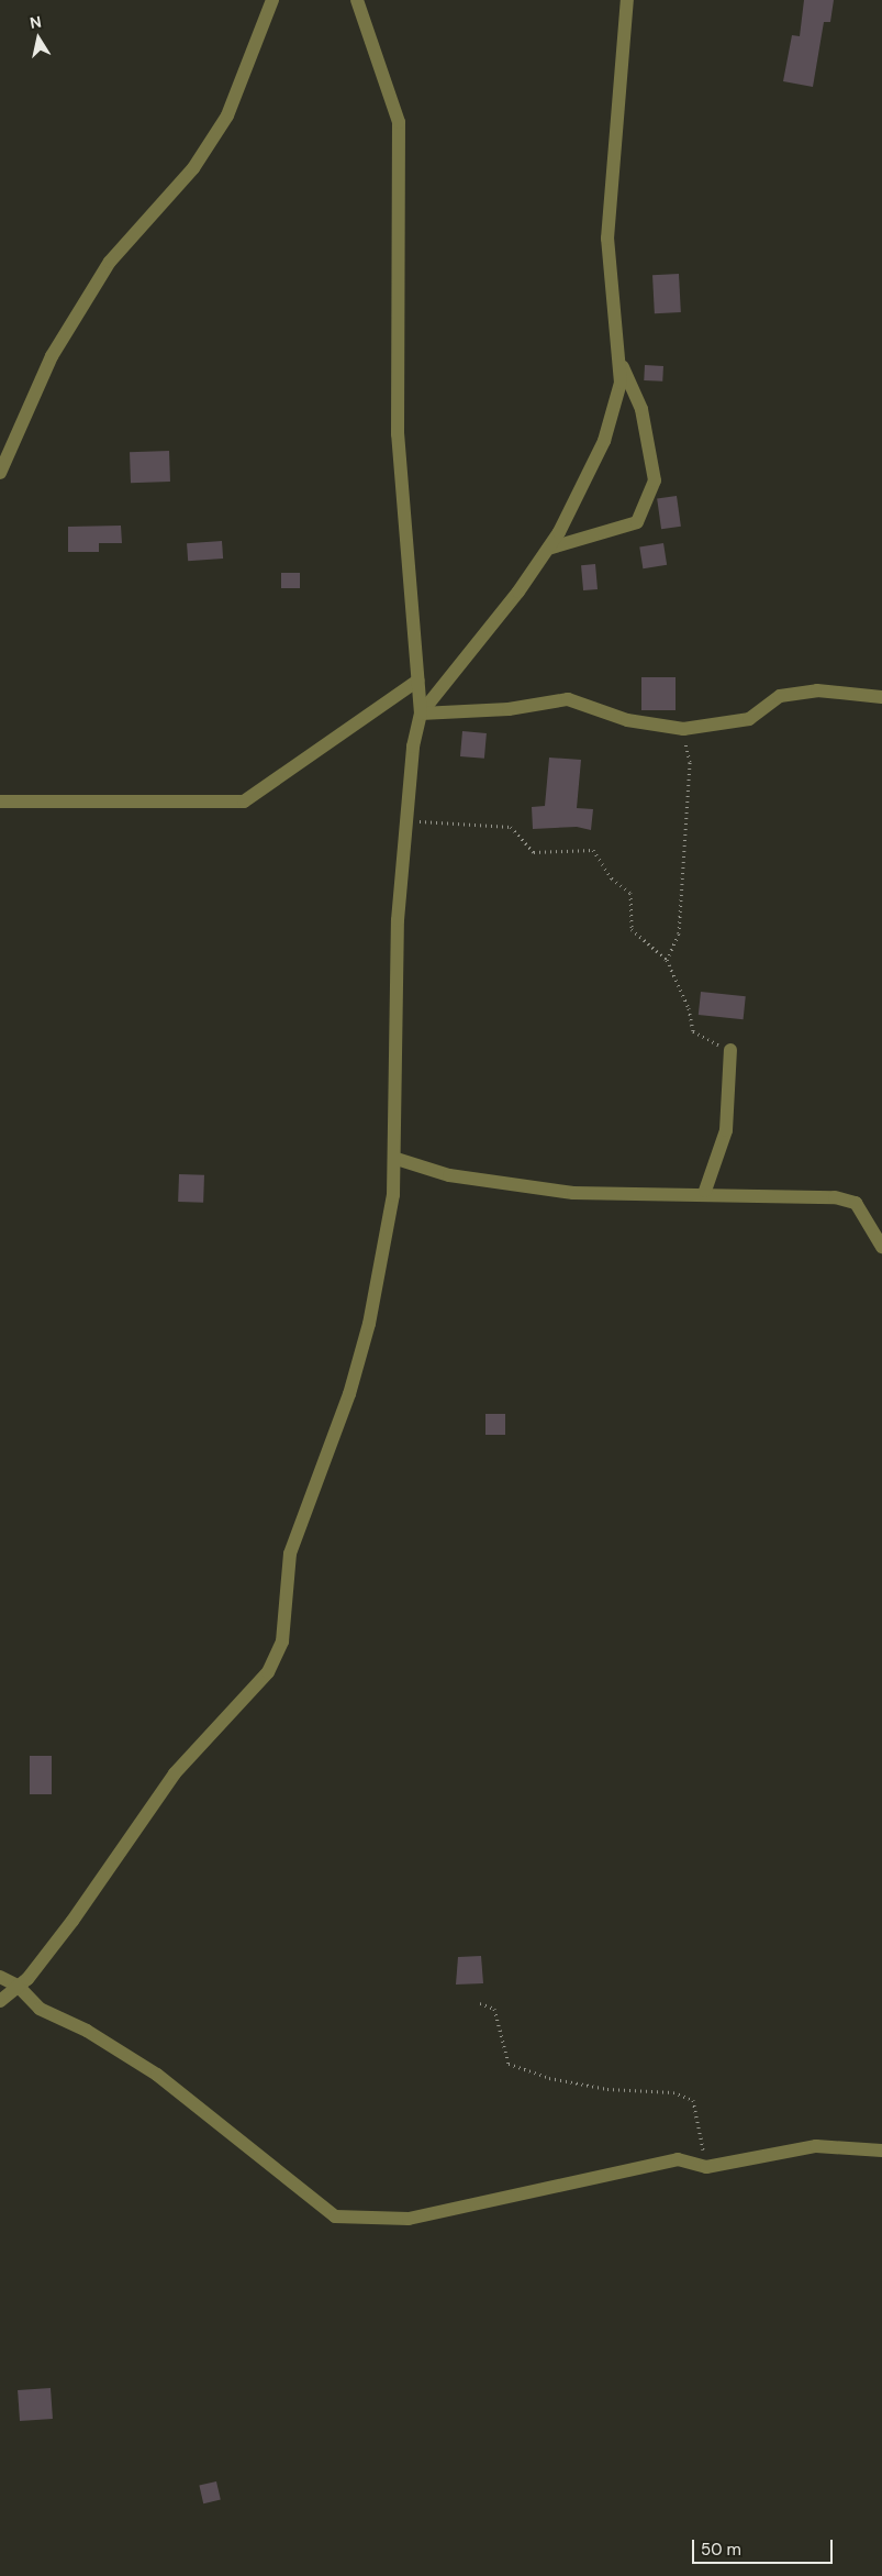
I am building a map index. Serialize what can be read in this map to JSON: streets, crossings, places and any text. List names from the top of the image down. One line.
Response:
{"scale_bar":"50 m","north":"top"}
